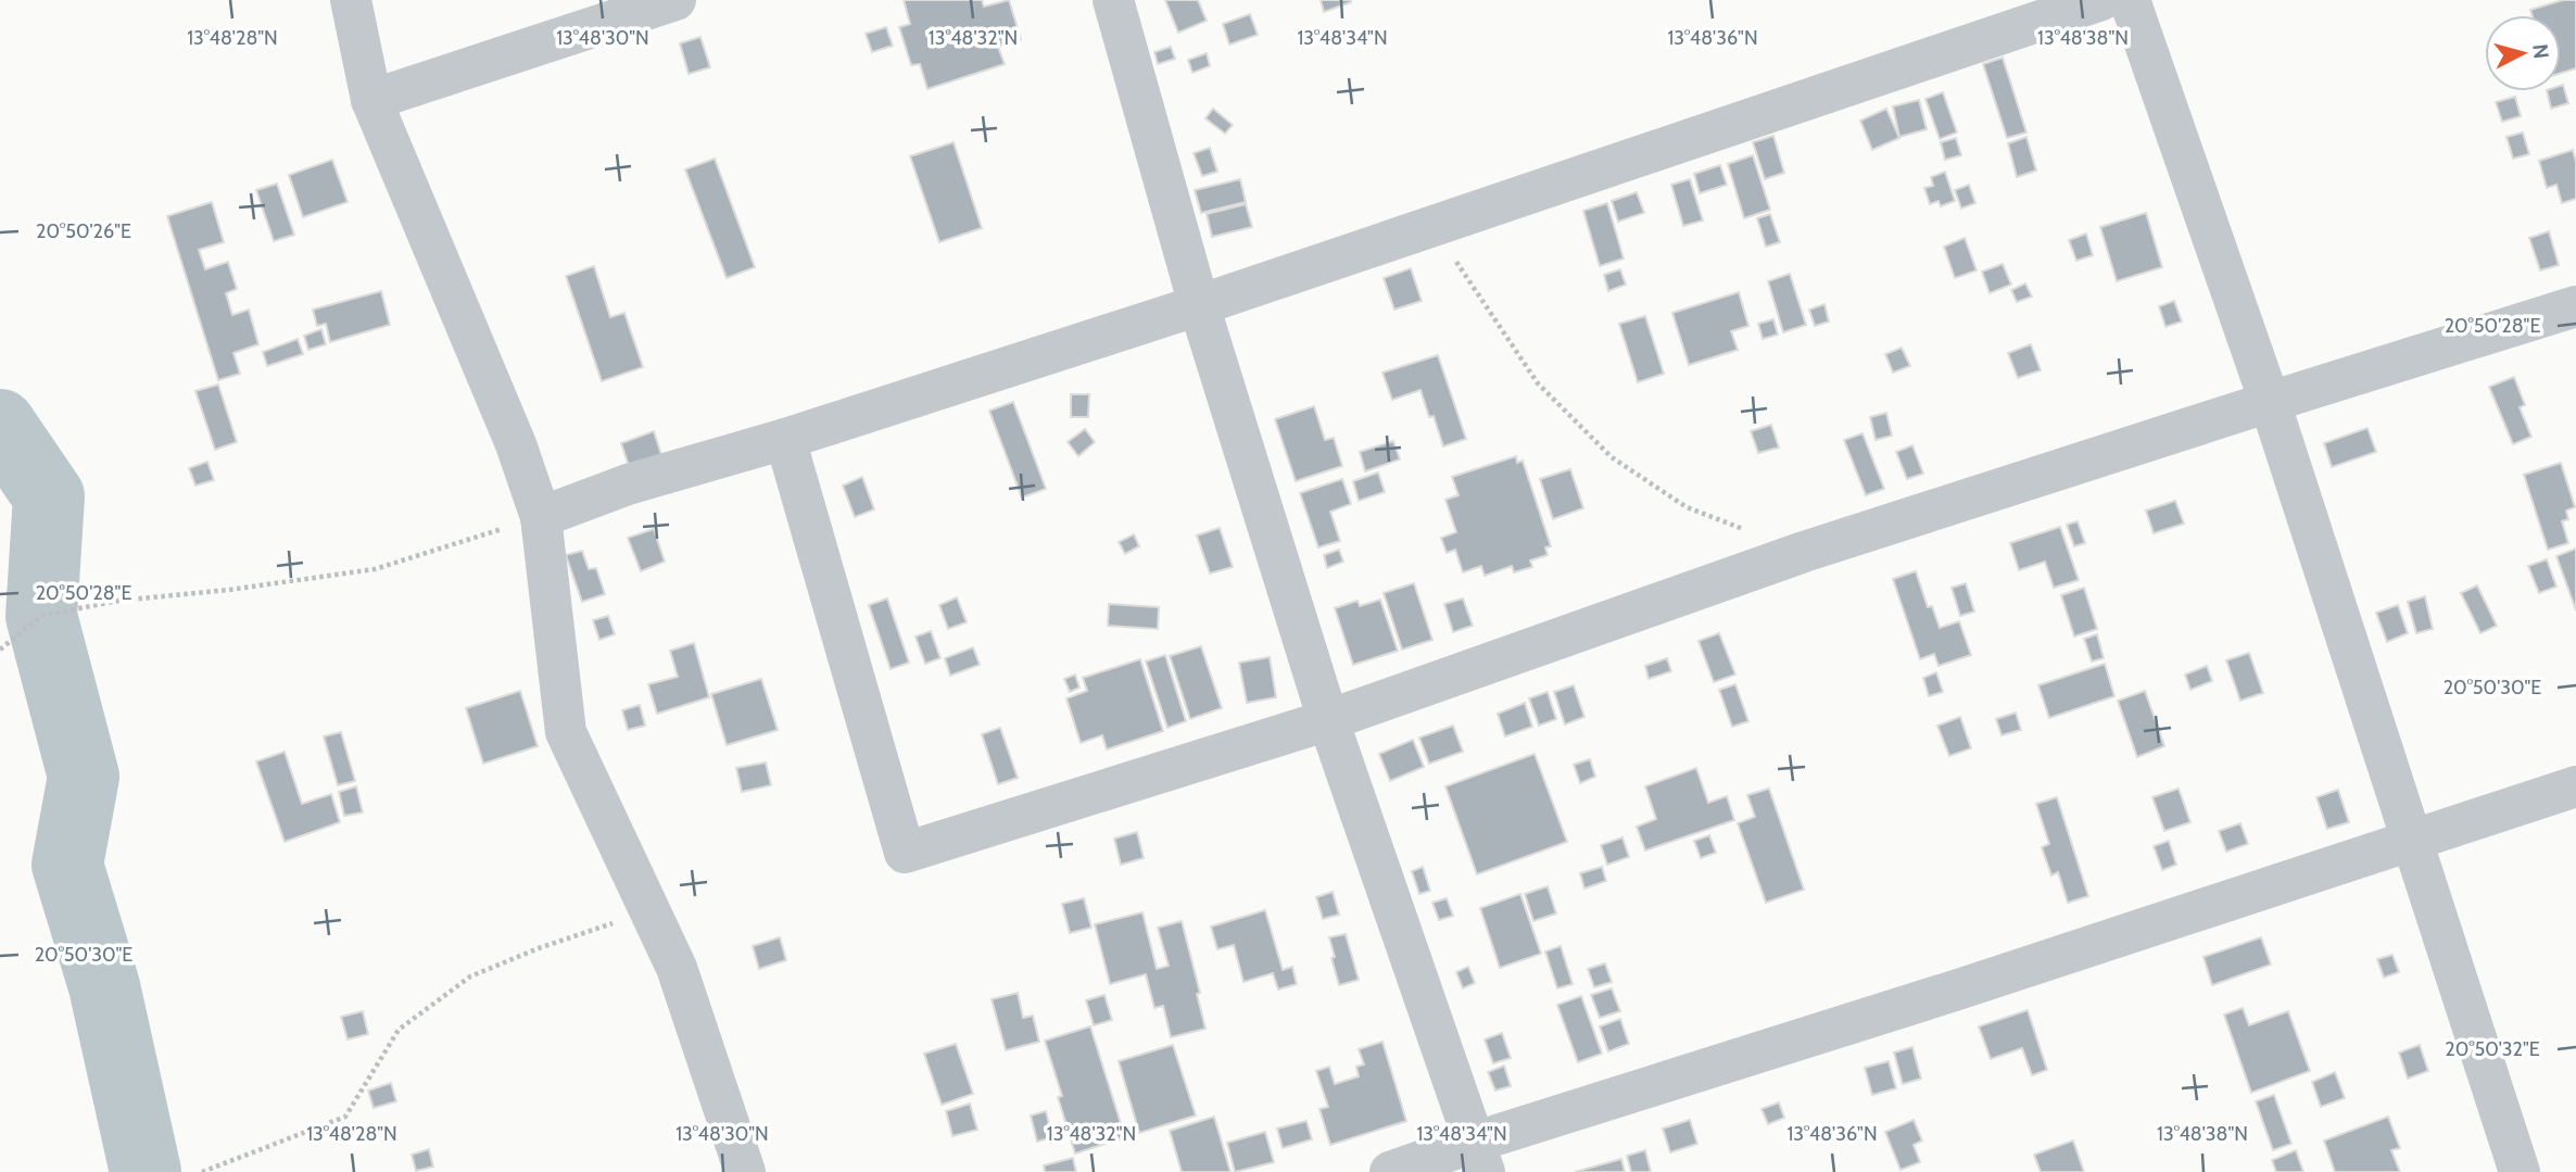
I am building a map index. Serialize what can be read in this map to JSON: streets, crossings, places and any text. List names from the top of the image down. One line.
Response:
{"north":"right","coordinates":["13°48'28\"N","13°48'30\"N","13°48'32\"N","13°48'34\"N","13°48'36\"N","13°48'38\"N","20°50'26\"E","20°50'28\"E","20°50'30\"E","20°50'32\"E"]}
